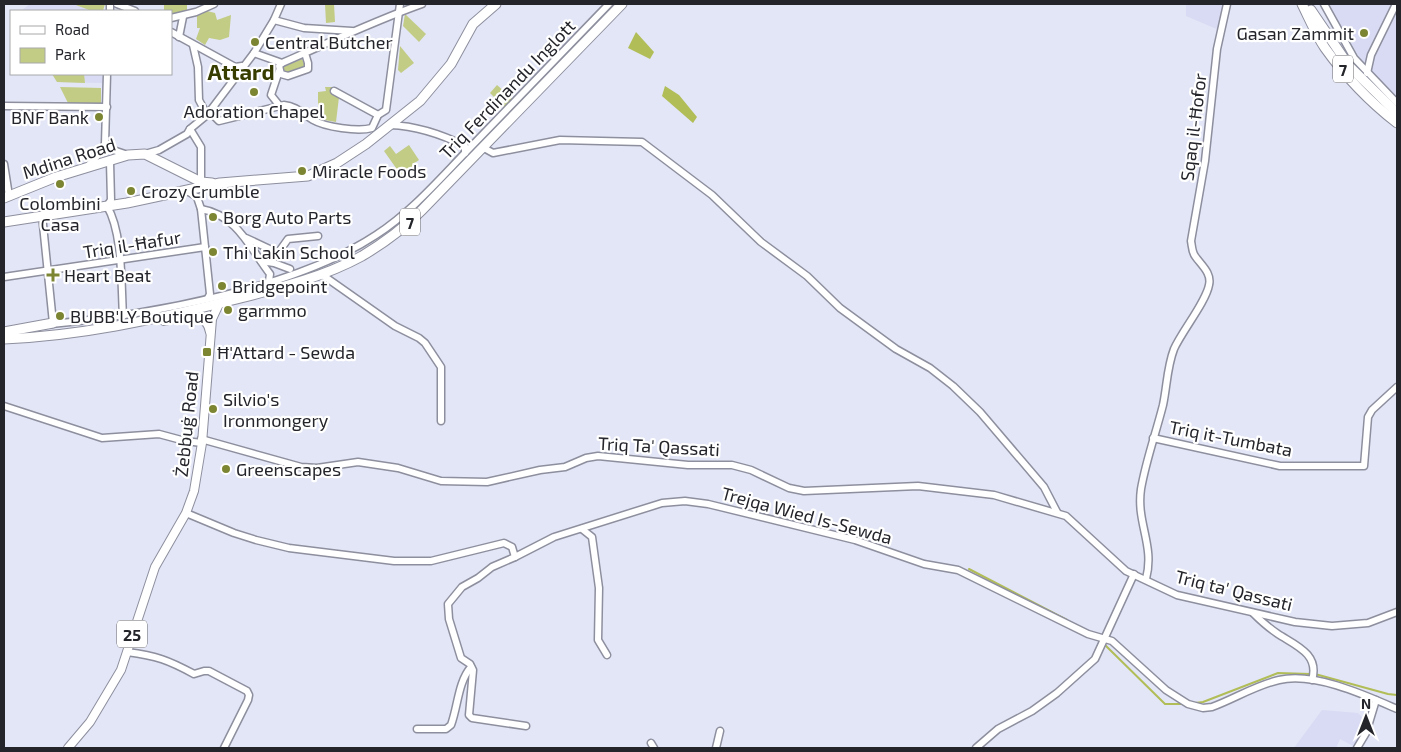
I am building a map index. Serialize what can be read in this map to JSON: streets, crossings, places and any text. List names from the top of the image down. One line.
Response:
{"streets":{"highway":["7","Mdina Road"],"main road":["Żebbuġ Road","25"],"street":["Triq Ferdinandu Inglott","Sqaq il-Ħofor","Triq il-Ħafur","Triq it-Tumbata","Triq Ta' Qassati","Trejqa Wied Is-Sewda","Triq ta' Qassati"]},"crossings":[["7","Żebbuġ Road"],["Sqaq il-Ħofor","Triq it-Tumbata"],["Żebbuġ Road","Triq Ta' Qassati"],["Żebbuġ Road","25"],["Triq Ta' Qassati","Triq ta' Qassati"]],"districts":["Attard"],"places":{"other":["Gasan Zammit","Central Butcher","Adoration Chapel","BNF Bank","Miracle Foods","Colombini Casa","Crozy Crumble","Borg Auto Parts","Thi Lakin School","Bridgepoint","garmmo","BUBB'LY Boutique","Silvio's Ironmongery","Greenscapes"],"health":["Heart Beat"],"transit":["Ħ'Attard - Sewda"]},"legend":["Road","Park"],"north":"top"}
